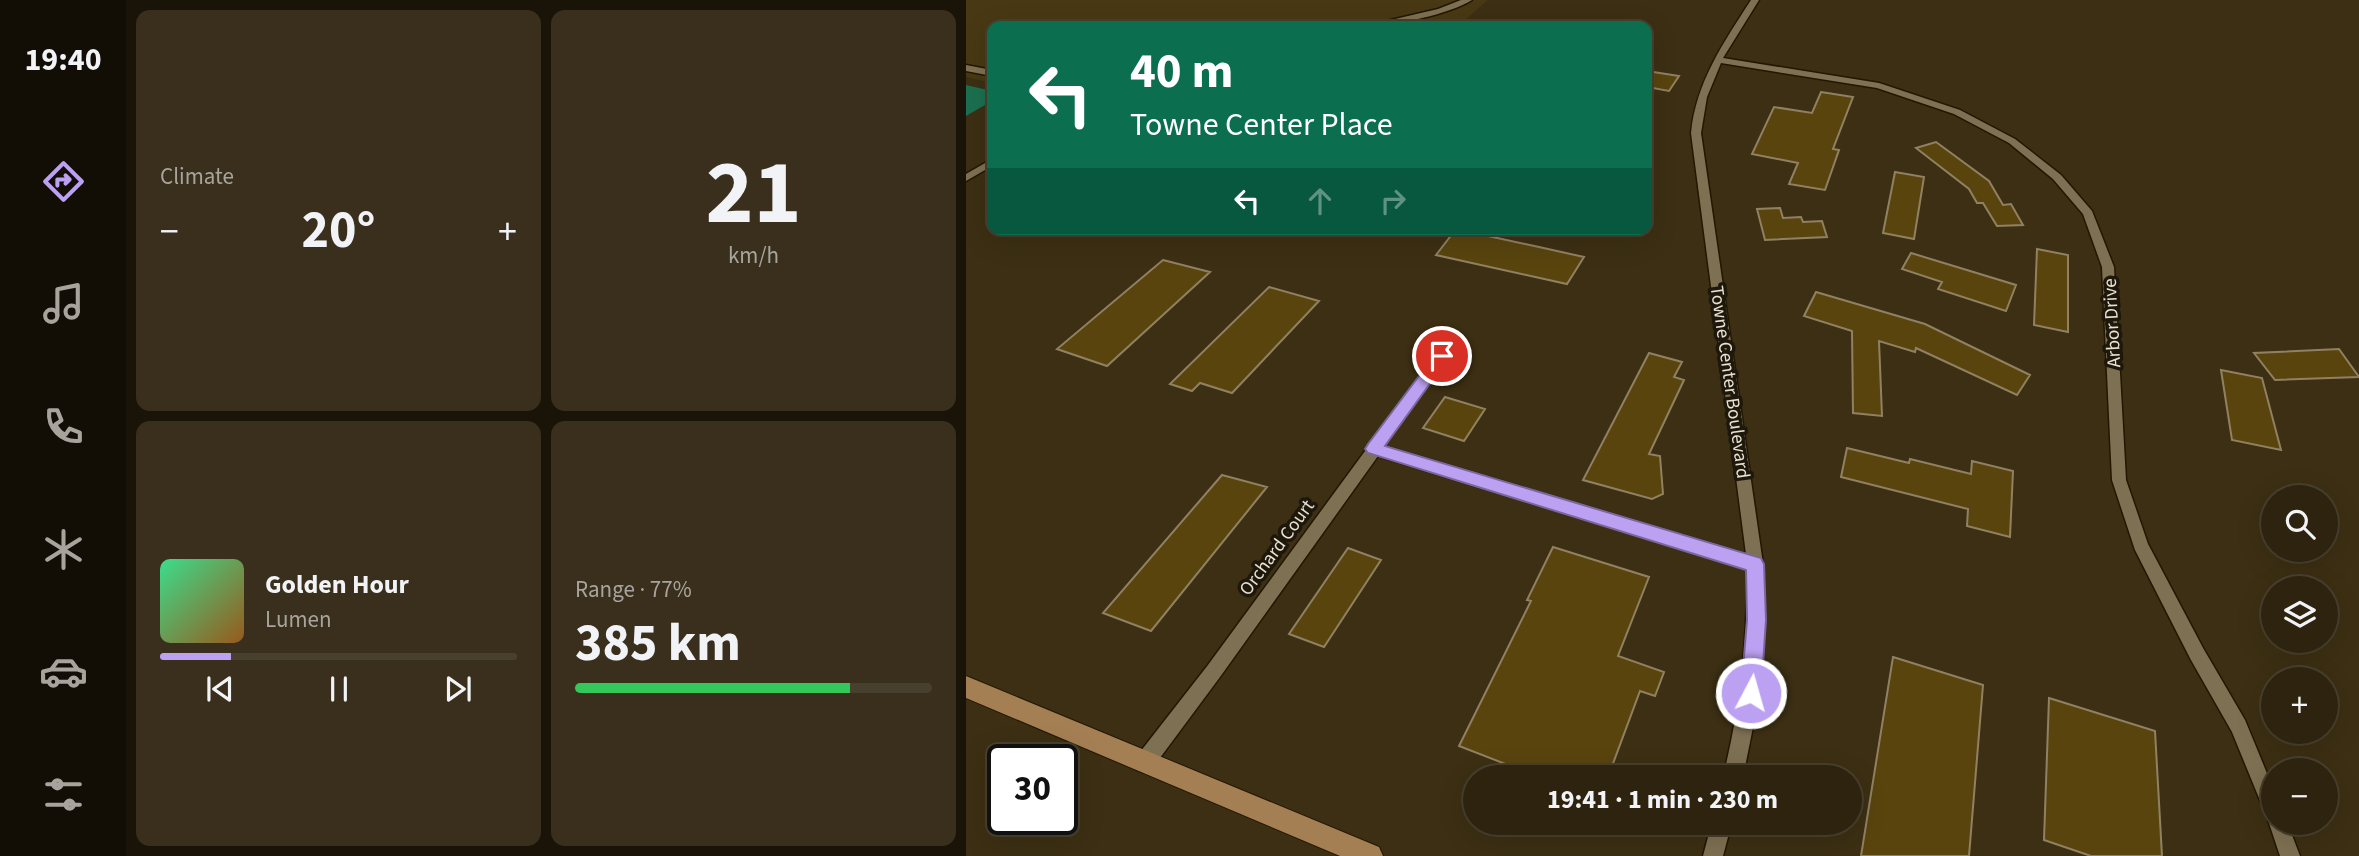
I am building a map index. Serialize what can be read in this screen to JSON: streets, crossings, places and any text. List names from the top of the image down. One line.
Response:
{"streets":{"street":["Arbor Drive","Towne Center Boulevard","Orchard Court"]},"crossings":[["Arbor Drive","Towne Center Boulevard"]],"page":{"tabs":"19:40","tile":["Climate",["21","km/h"],["Range · 77%","385 km"]],"turn":["40 m","Towne Center Place"],"heat":["−","20°","+"],"map_buttons":["+","−"],"song":["Golden Hour","Lumen"],"limit":"30","trip":"19:41 · 1 min · 230 m"}}
